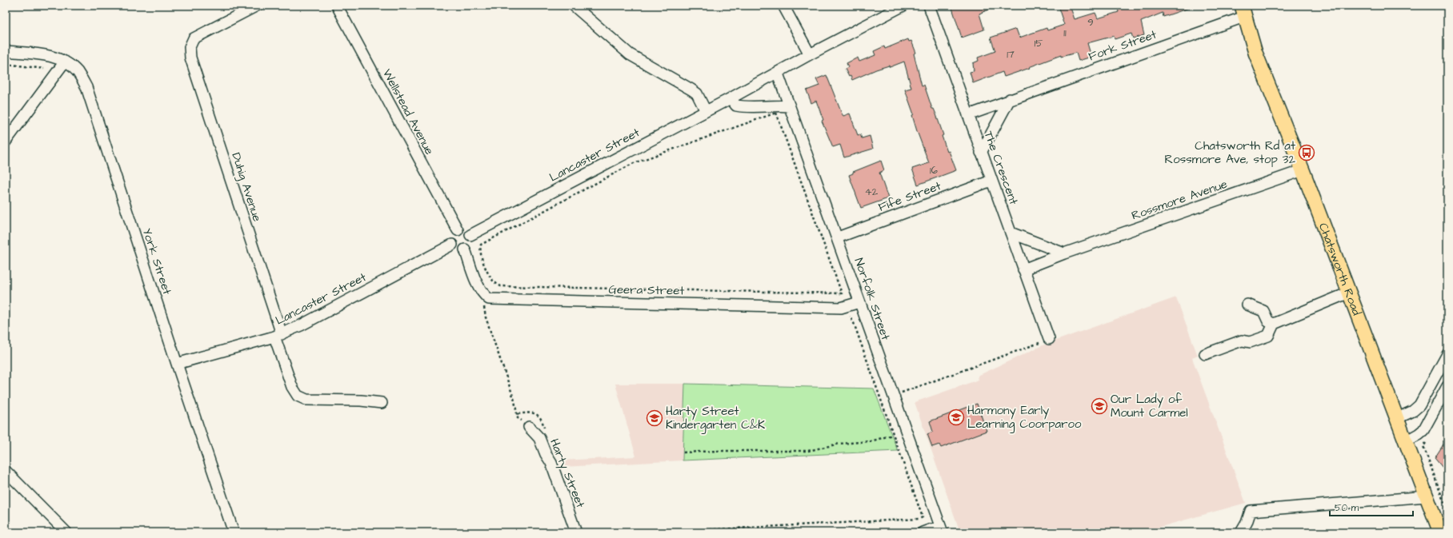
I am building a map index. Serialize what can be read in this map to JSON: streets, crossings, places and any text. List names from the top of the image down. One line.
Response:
{"streets":{"main road":["Chatsworth Road"],"street":["Fork Street","Wellstead Avenue","Lancaster Street","The Crescent","Duhig Avenue","Fife Street","Rossmore Avenue","York Street","Geera Street","Norfolk Street","Harty Street"]},"crossings":[["Fork Street","The Crescent"],["Fork Street","Chatsworth Road"],["Wellstead Avenue","Lancaster Street"],["Lancaster Street","Duhig Avenue"],["Lancaster Street","York Street"],["Lancaster Street","Norfolk Street"],["The Crescent","Fife Street"],["The Crescent","Rossmore Avenue"],["Fife Street","Norfolk Street"],["Rossmore Avenue","Chatsworth Road"],["Geera Street","Norfolk Street"]],"places":{"bus stop":["Chatsworth Rd at Rossmore Ave, stop 32"],"school or university":["Our Lady of Mount Carmel","Harmony Early Learning Coorparoo","Harty Street Kindergarten C&K"]},"house_numbers":["9","11","15","17","16","42"],"scale_bar":"50 m"}
